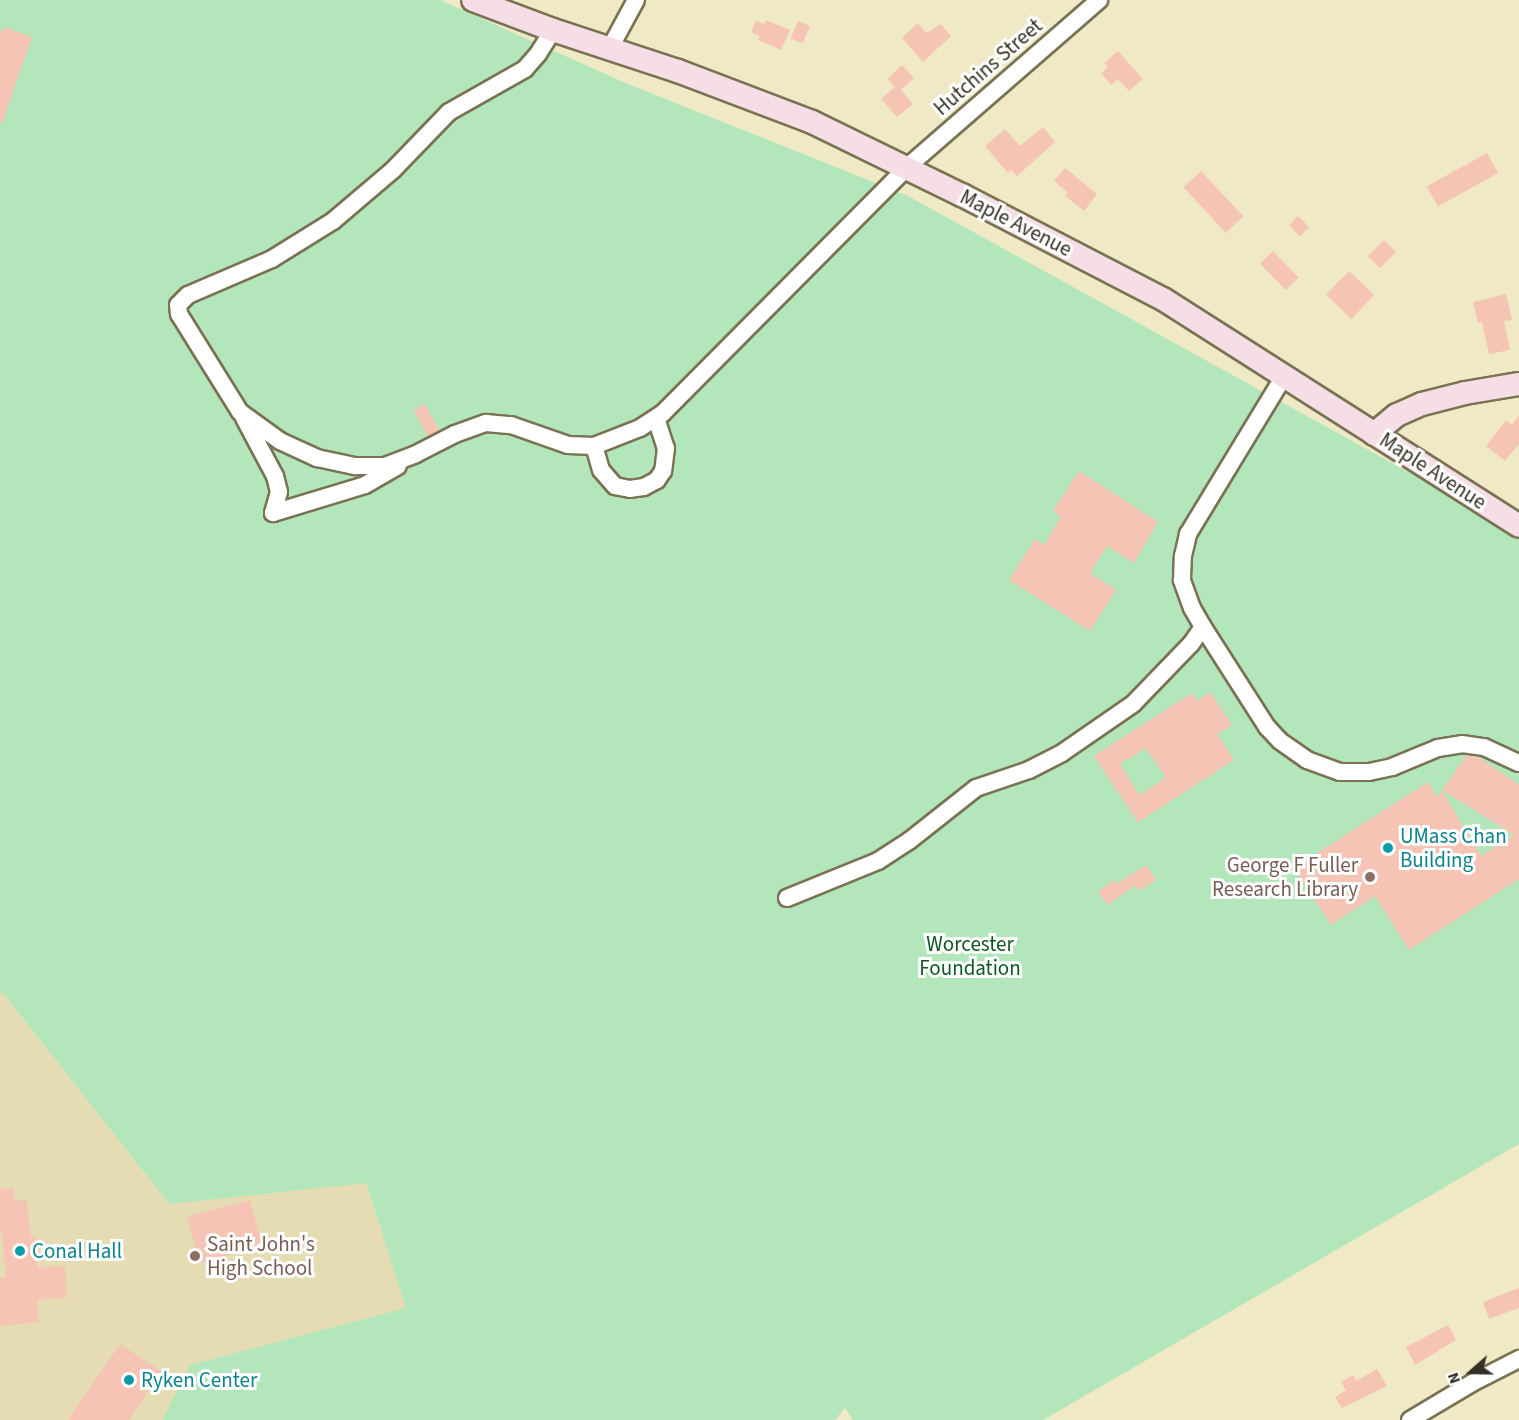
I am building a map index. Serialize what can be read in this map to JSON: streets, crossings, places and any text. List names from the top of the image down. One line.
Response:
{"streets":{"main road":["Maple Avenue"],"street":["Hutchins Street"]},"crossings":[["Hutchins Street","Maple Avenue"]],"parks":["Worcester Foundation"],"places":["UMass Chan Building","George F Fuller Research Library","Conal Hall","Saint John's High School","Ryken Center"],"north":"left"}
